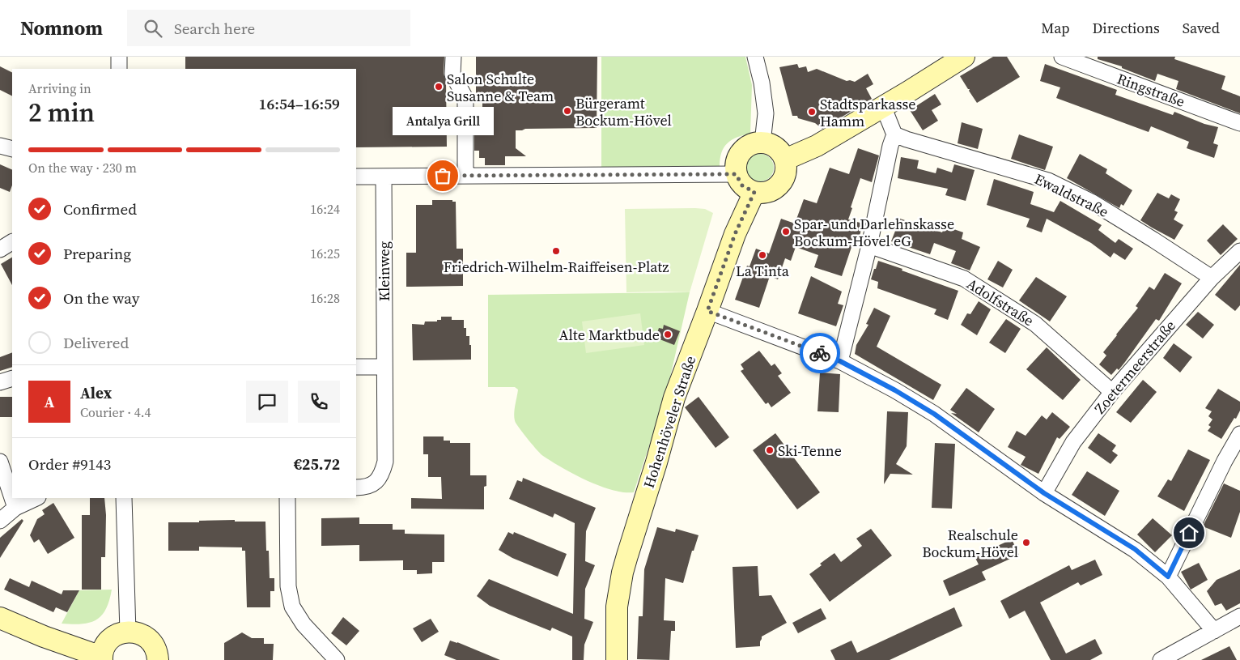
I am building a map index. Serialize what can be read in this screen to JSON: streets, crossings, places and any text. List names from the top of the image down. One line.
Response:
{"streets":{"street":["Ringstraße","Ewaldstraße","Kleinweg","Adolfstraße","Zoetermeerstraße","Hohenhöveler Straße"]},"crossings":[["Ewaldstraße","Zoetermeerstraße"],["Adolfstraße","Zoetermeerstraße"]],"places":["Salon Schulte Susanne & Team","Bürgeramt Bockum-Hövel","Stadtsparkasse Hamm","Antalya Grill","Spar- und Darlehnskasse Bockum-Hövel eG","Friedrich-Wilhelm-Raiffeisen-Platz","La Tinta","Alte Marktbude","Ski-Tenne","Realschule Bockum-Hövel"],"page":{"header":"Nomnom","search":"Search here","nav":["Map","Directions","Saved"],"heading":["2 min","Arriving in","16:54–16:59"],"panel":["Alex","Courier · 4.4","Order #9143","€25.72"],"bubble":"Antalya Grill","bar":"On the way · 230 m","list":[["Confirmed","16:24"],["Preparing","16:25"],["On the way","16:28"],"Delivered"],"round":"A"}}
